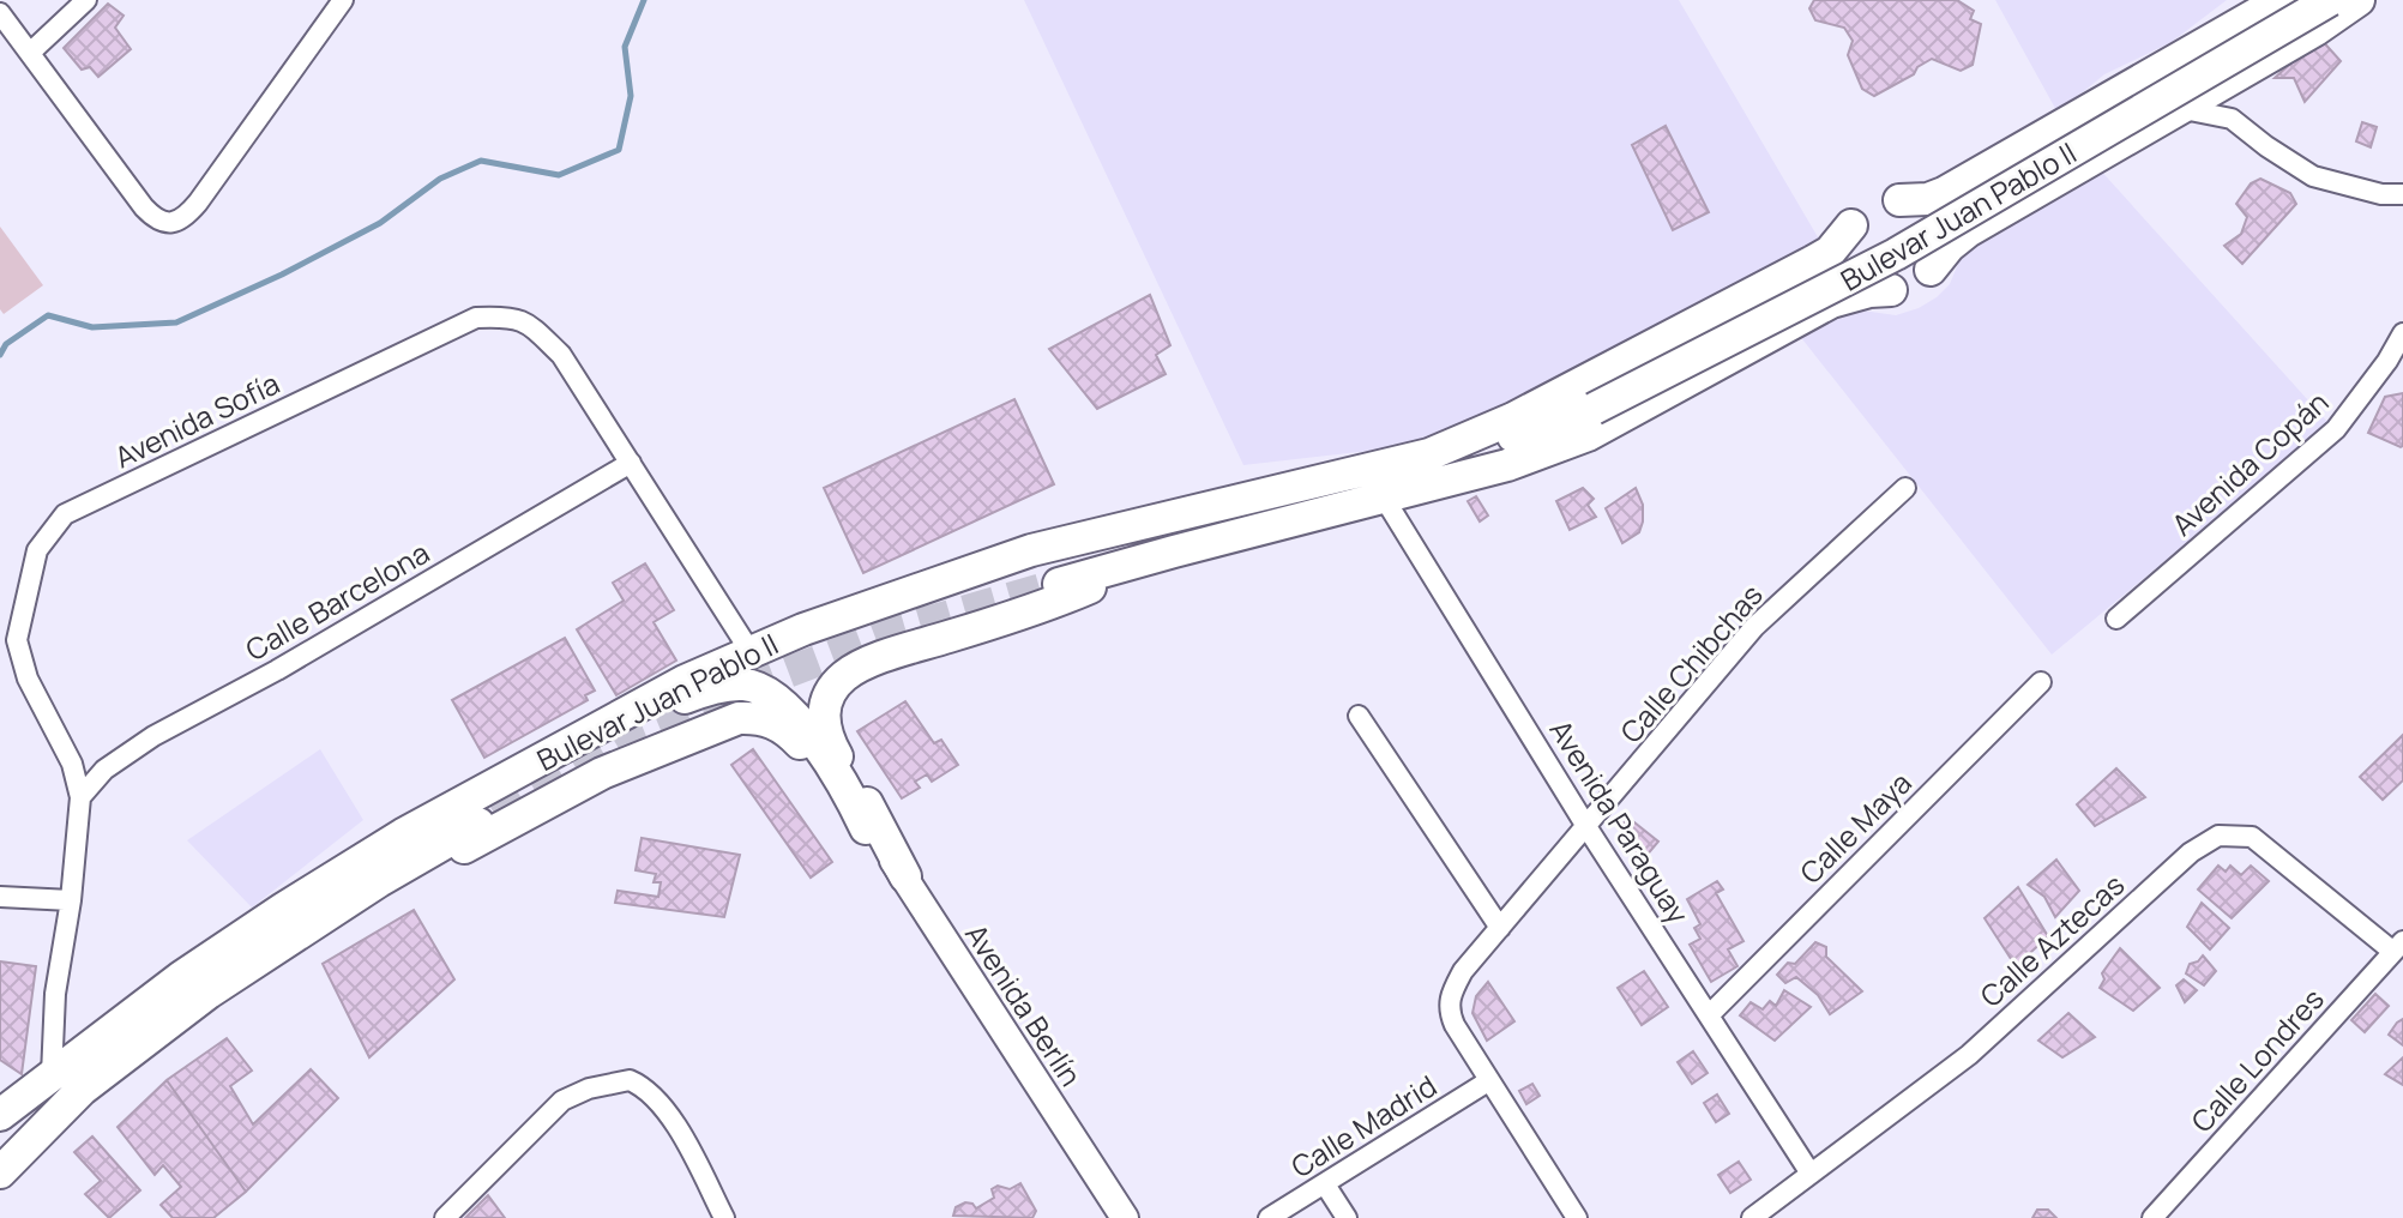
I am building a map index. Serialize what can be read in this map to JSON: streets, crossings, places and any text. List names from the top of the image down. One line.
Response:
{"streets":{"main road":["Bulevar Juan Pablo II"],"street":["Avenida Sofía","Avenida Copán","Calle Barcelona","Calle Chibchas","Avenida Paraguay","Calle Maya","Calle Aztecas","Avenida Berlín","Calle Londres","Calle Madrid"]},"crossings":[["Bulevar Juan Pablo II","Avenida Sofía"],["Bulevar Juan Pablo II","Avenida Paraguay"],["Avenida Sofía","Calle Barcelona"],["Calle Chibchas","Avenida Paraguay"],["Calle Chibchas","Calle Madrid"],["Avenida Paraguay","Calle Maya"],["Avenida Paraguay","Calle Aztecas"],["Calle Aztecas","Calle Londres"]]}
